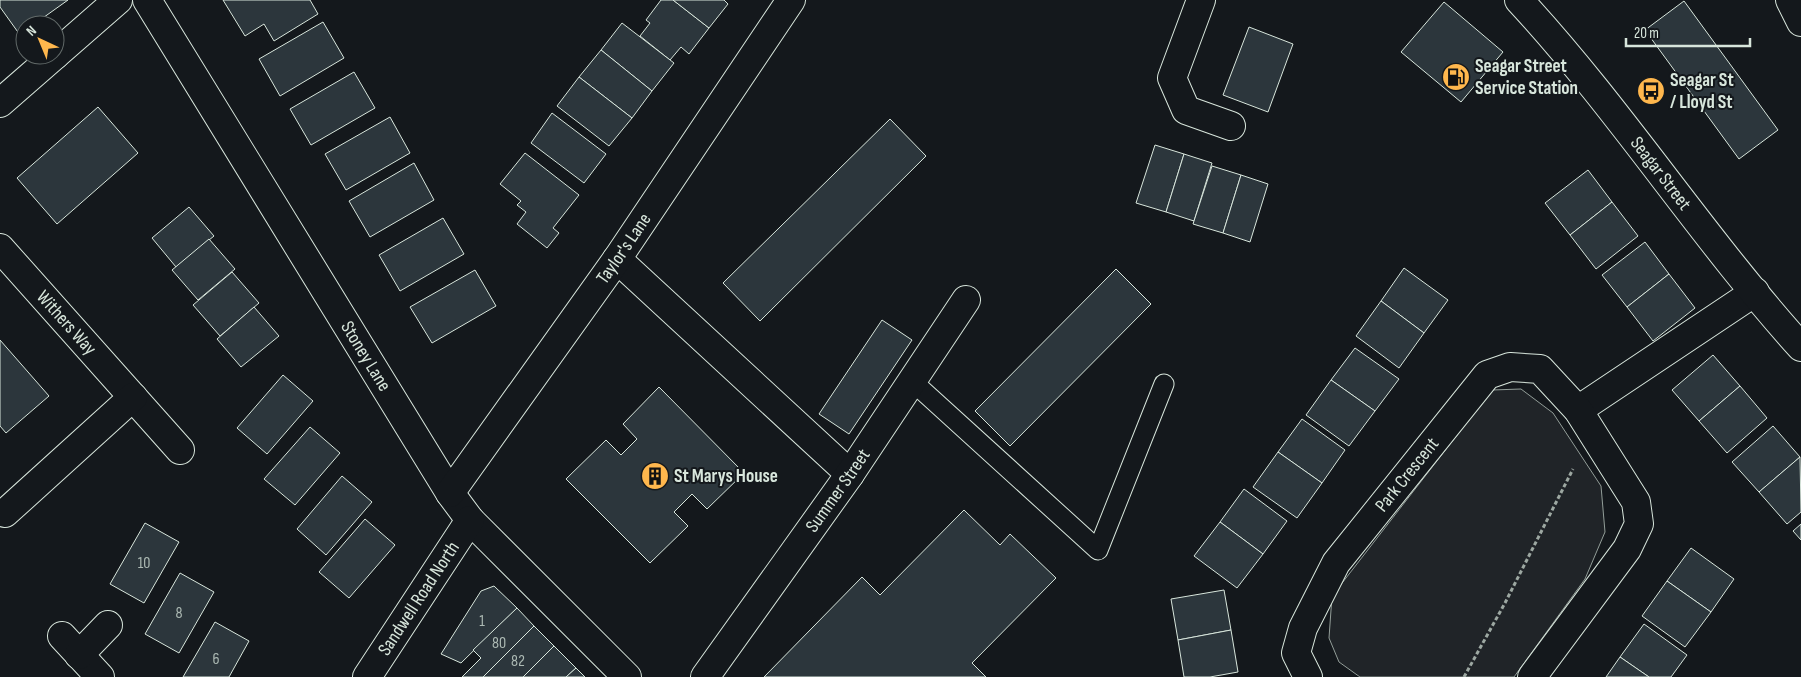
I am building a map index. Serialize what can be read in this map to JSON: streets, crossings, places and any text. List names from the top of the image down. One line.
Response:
{"streets":{"street":["Seagar Street","Taylor's Lane","Withers Way","Stoney Lane","Park Crescent","Summer Street","Sandwell Road North"]},"crossings":[["Taylor's Lane","Stoney Lane"],["Stoney Lane","Sandwell Road North"]],"places":{"fuel station":["Seagar Street Service Station"],"bus stop":["Seagar St / Lloyd St"],"building":["St Marys House"]},"house_numbers":["10","8","1","80","6","82"],"scale_bar":"20 m","north":"top left"}
